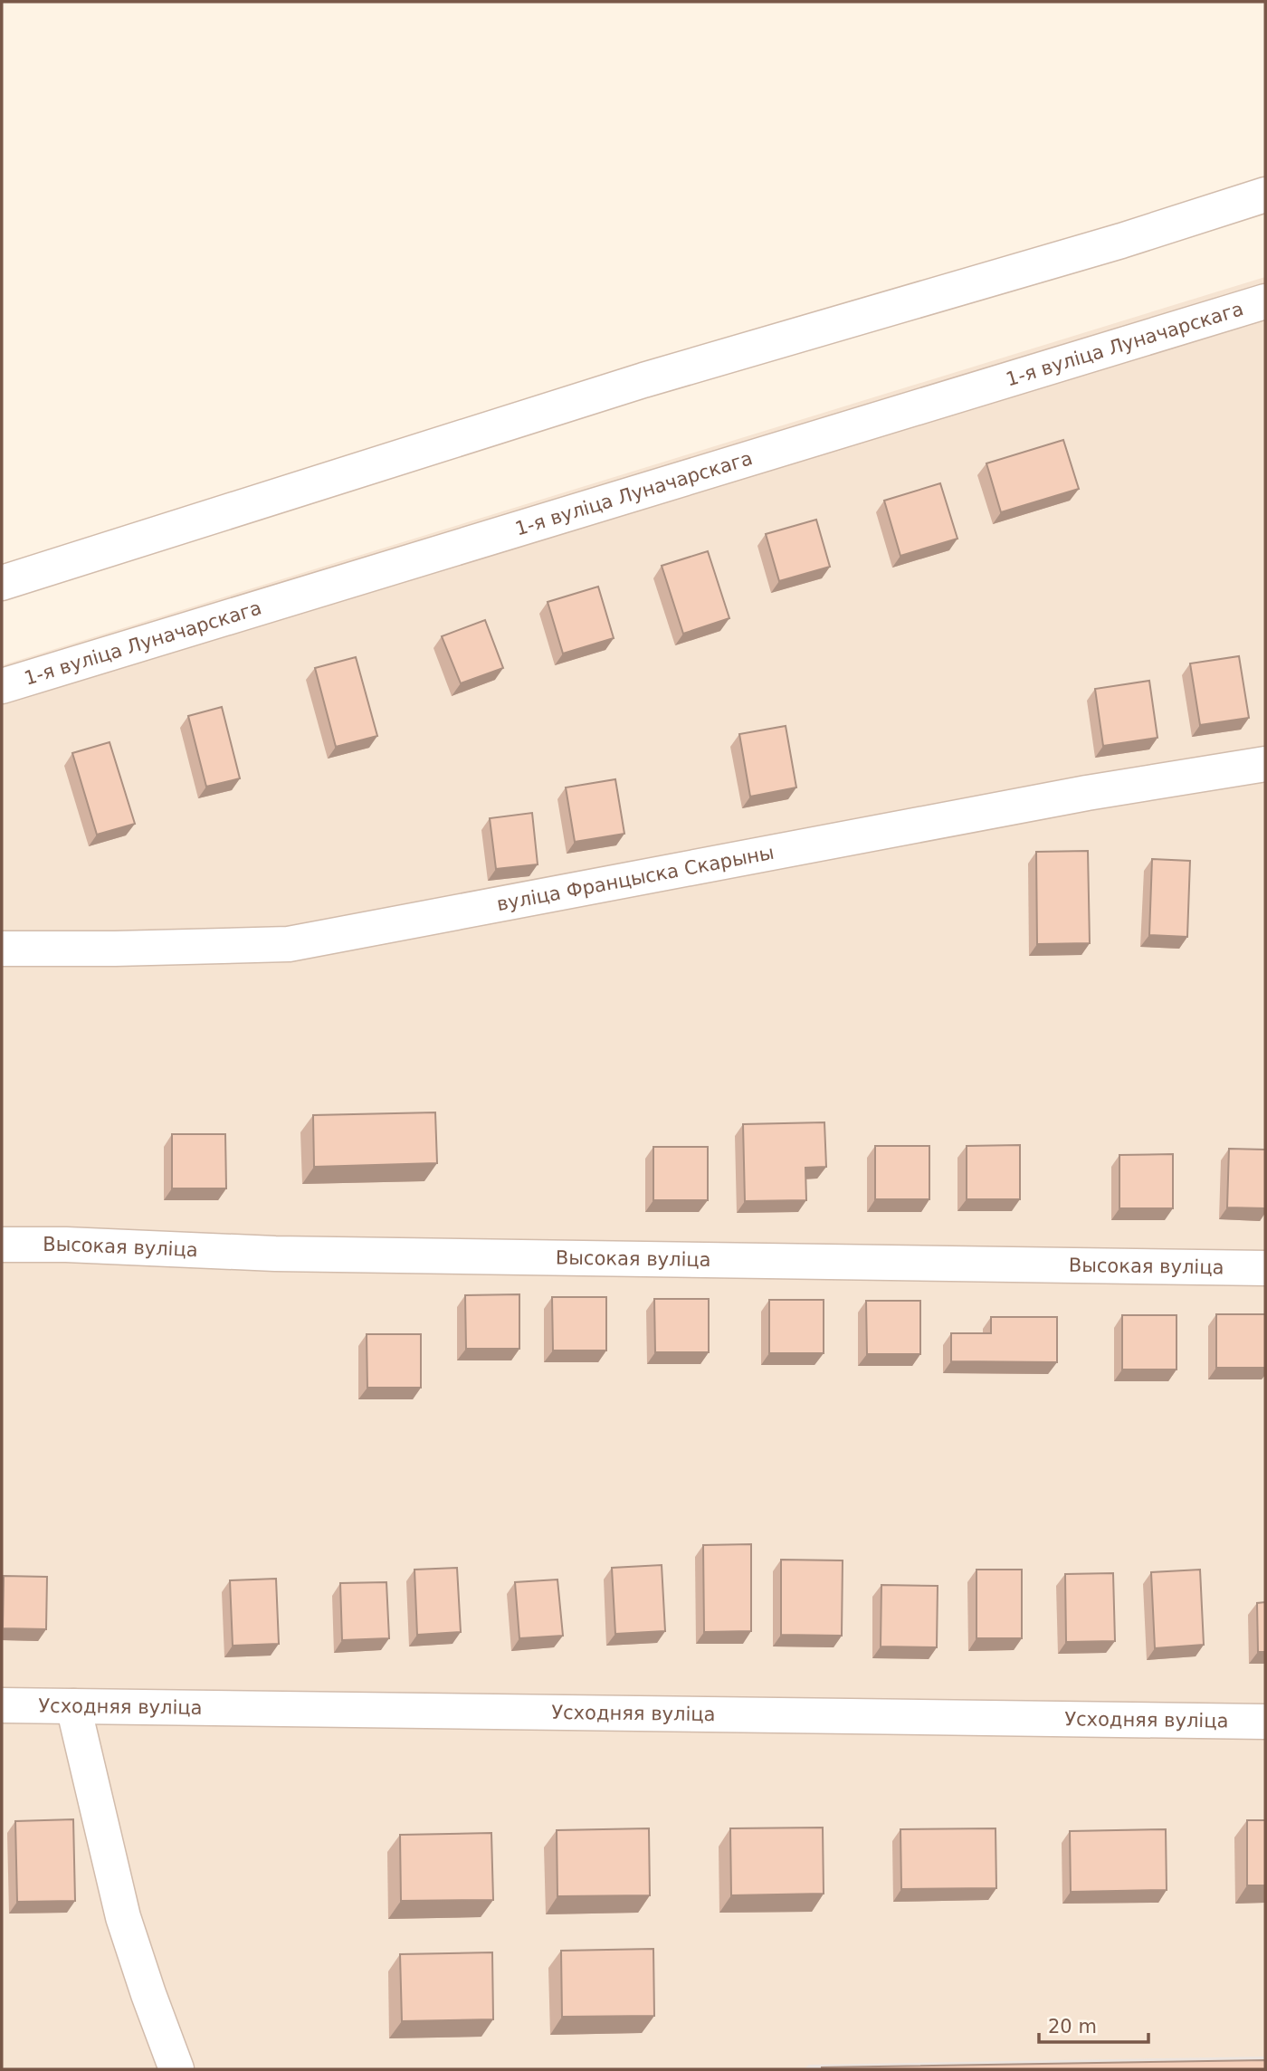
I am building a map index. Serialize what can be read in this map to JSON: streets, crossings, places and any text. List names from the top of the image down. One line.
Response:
{"streets":{"street":["1-я вуліца Луначарскага","вуліца Францыска Скарыны","Высокая вуліца","Усходняя вуліца"]},"scale_bar":"20 m"}
